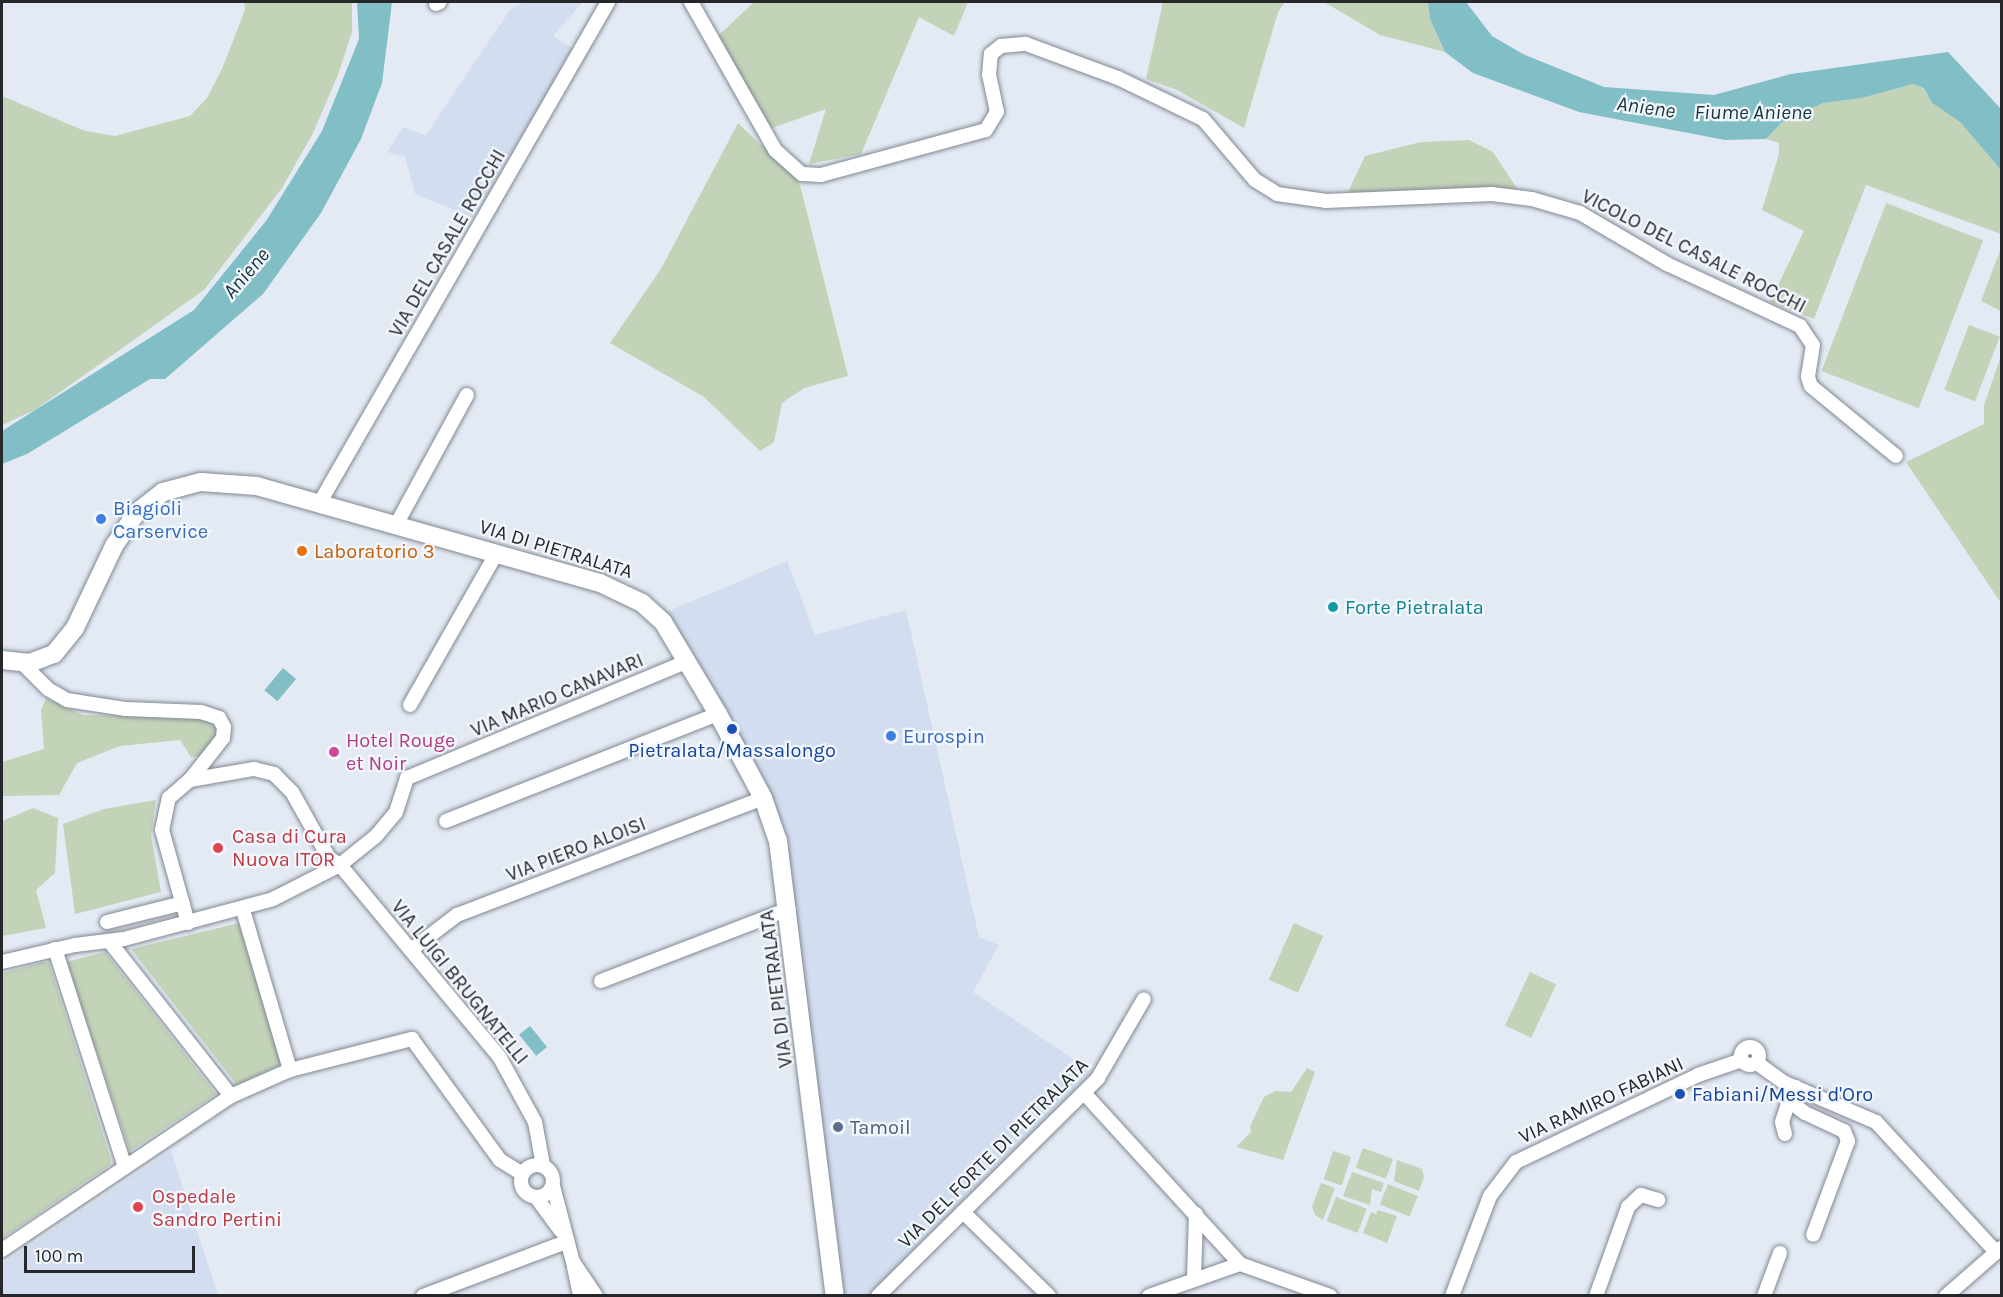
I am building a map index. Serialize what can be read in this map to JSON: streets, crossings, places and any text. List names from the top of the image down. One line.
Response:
{"streets":{"street":["VIA DEL CASALE ROCCHI","VICOLO DEL CASALE ROCCHI","VIA DI PIETRALATA","VIA MARIO CANAVARI","VIA PIERO ALOISI","VIA LUIGI BRUGNATELLI","VIA RAMIRO FABIANI","VIA DEL FORTE DI PIETRALATA"]},"crossings":[["VIA DEL CASALE ROCCHI","VIA DI PIETRALATA"],["VIA DI PIETRALATA","VIA MARIO CANAVARI"],["VIA DI PIETRALATA","VIA PIERO ALOISI"],["VIA MARIO CANAVARI","VIA LUIGI BRUGNATELLI"],["VIA PIERO ALOISI","VIA LUIGI BRUGNATELLI"]],"water":["Aniene","Fiume Aniene"],"places":["Biagioli Carservice","Laboratorio 3","Forte Pietralata","Pietralata/Massalongo","Eurospin","Hotel Rouge et Noir","Casa di Cura Nuova ITOR","Fabiani/Messi d'Oro","Tamoil","Ospedale Sandro Pertini"],"scale_bar":"100 m"}
